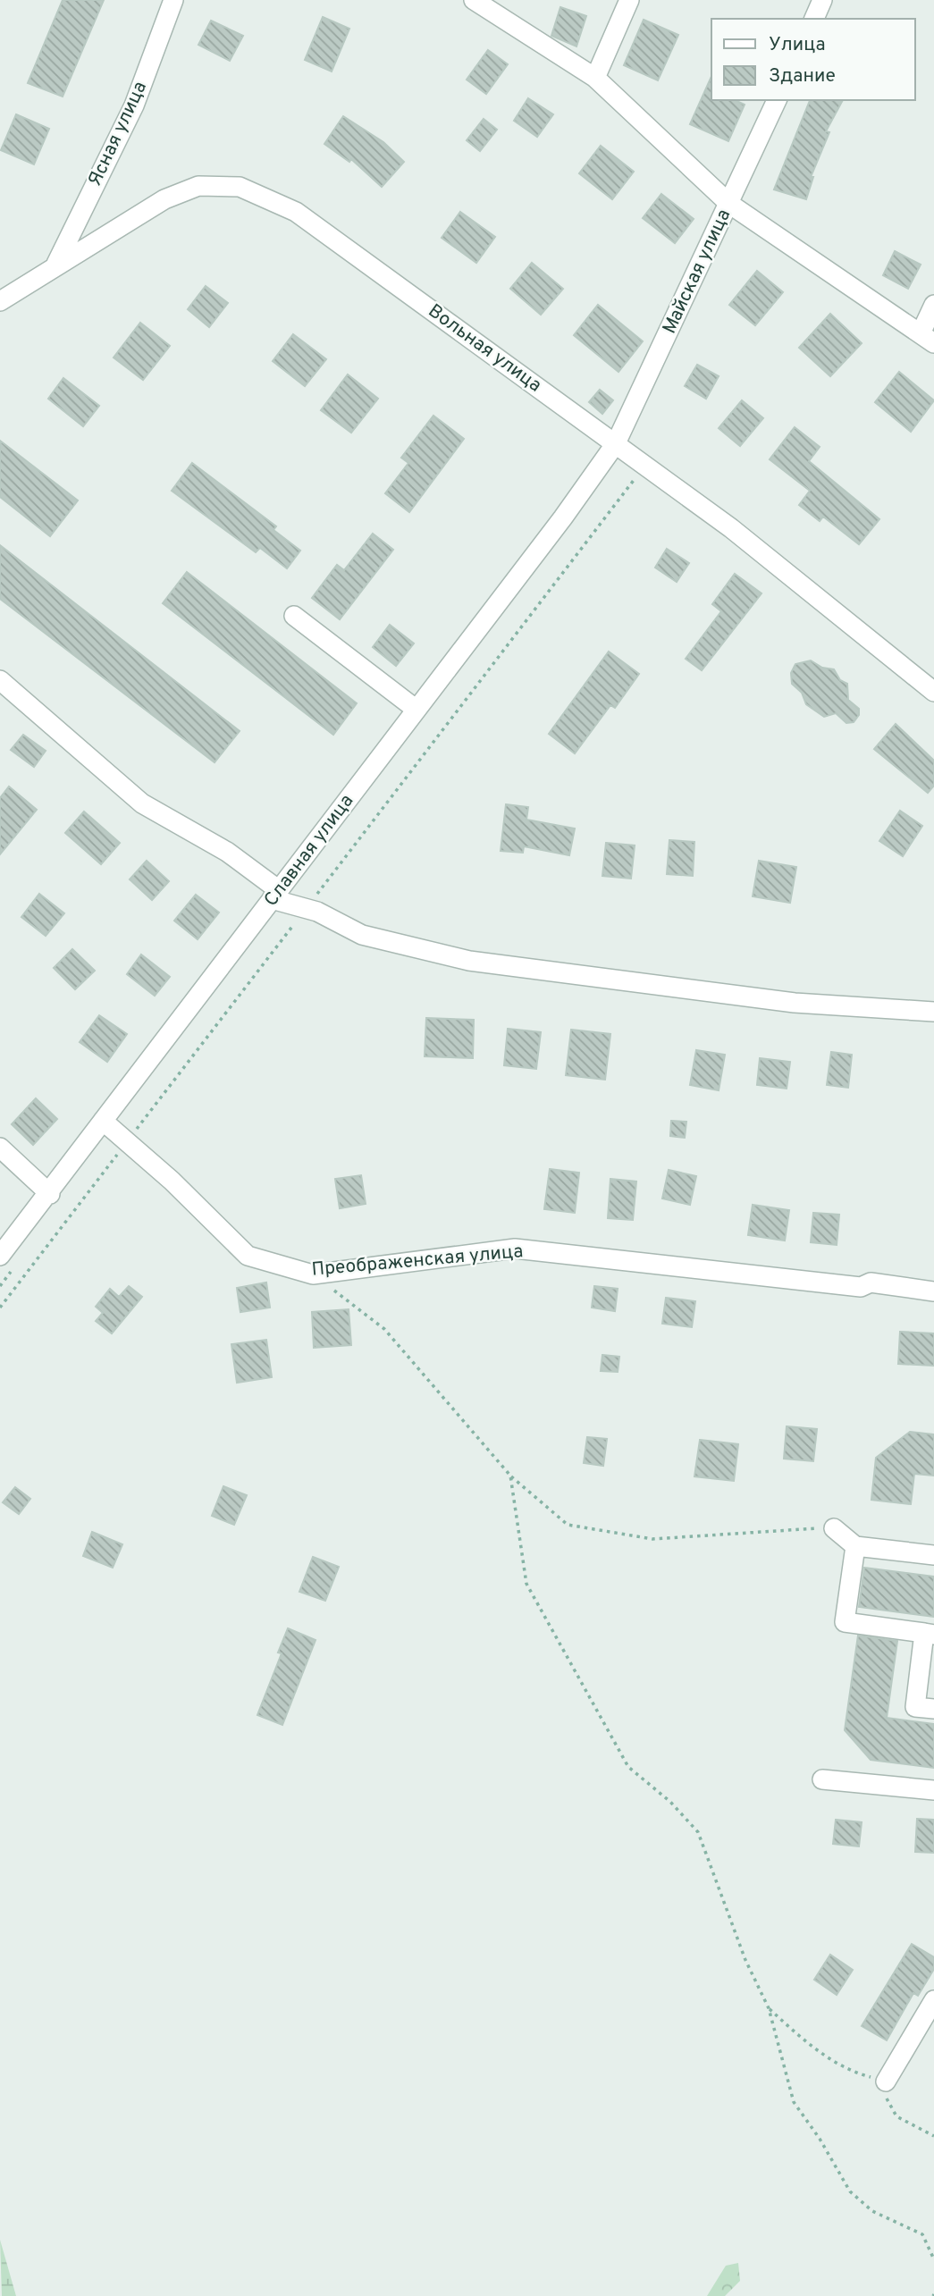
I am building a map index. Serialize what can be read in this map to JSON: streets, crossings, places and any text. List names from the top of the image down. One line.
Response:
{"streets":{"street":["Ясная улица","Майская улица","Вольная улица","Славная улица","Преображенская улица"]},"crossings":[["Ясная улица","Вольная улица"],["Майская улица","Вольная улица"],["Майская улица","Славная улица"],["Вольная улица","Славная улица"],["Славная улица","Преображенская улица"]],"legend":["Улица","Здание"]}
